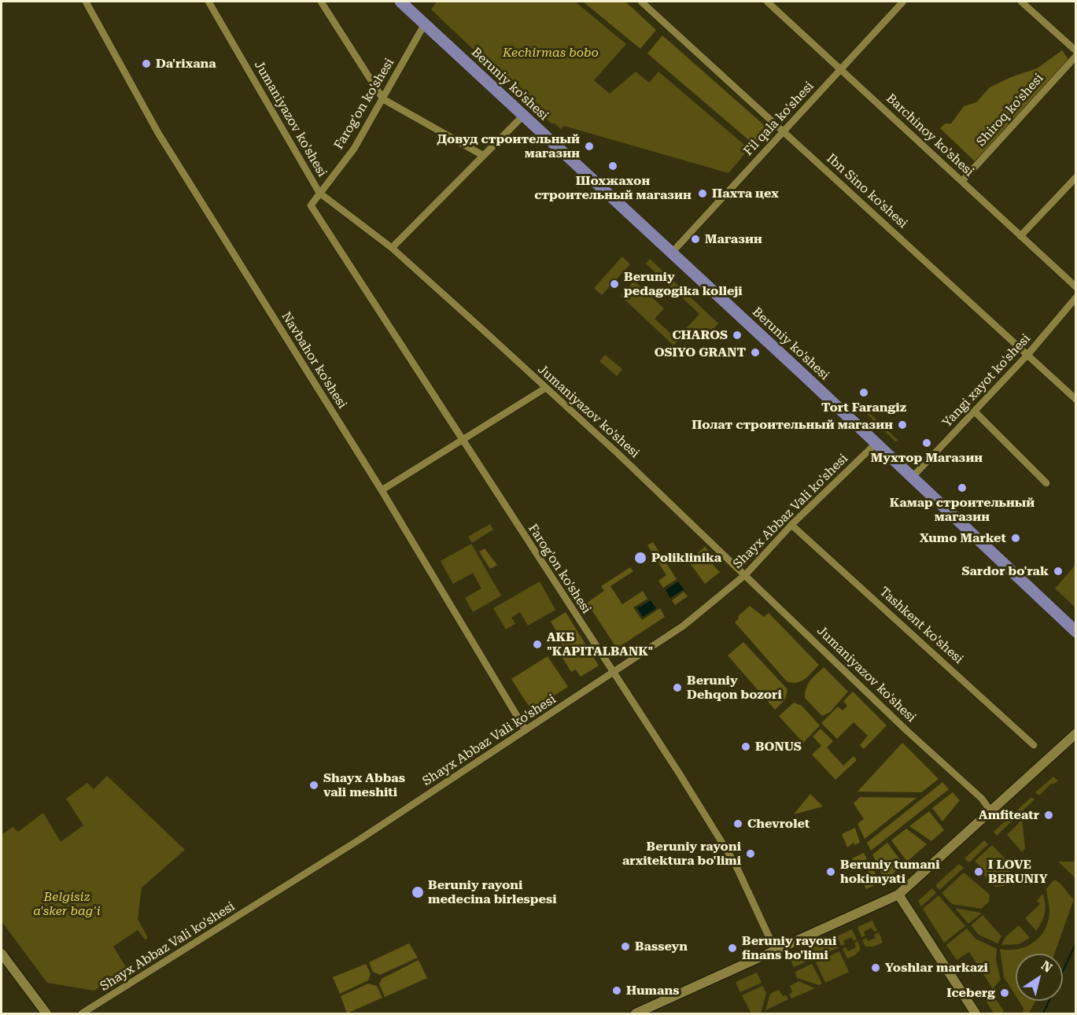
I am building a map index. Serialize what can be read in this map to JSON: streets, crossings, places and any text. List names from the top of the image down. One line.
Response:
{"streets":{"main road":["Beruniy ko'shesi"],"street":["Farog'on ko'shesi","Shiroq ko'shesi","Jumaniyazov ko'shesi","Fil qala ko'shesi","Barchinoy ko'shesi","Ibn Sino ko'shesi","Navbahor ko'shesi","Yangi xayot ko'shesi","Shayx Abbaz Vali ko'shesi","Tashkent ko'shesi"]},"crossings":[["Beruniy ko'shesi","Farog'on ko'shesi"],["Beruniy ko'shesi","Fil qala ko'shesi"],["Beruniy ko'shesi","Yangi xayot ko'shesi"],["Beruniy ko'shesi","Shayx Abbaz Vali ko'shesi"],["Farog'on ko'shesi","Jumaniyazov ko'shesi"],["Farog'on ko'shesi","Shayx Abbaz Vali ko'shesi"],["Shiroq ko'shesi","Barchinoy ko'shesi"],["Jumaniyazov ko'shesi","Shayx Abbaz Vali ko'shesi"],["Fil qala ko'shesi","Barchinoy ko'shesi"],["Fil qala ko'shesi","Ibn Sino ko'shesi"],["Ibn Sino ko'shesi","Yangi xayot ko'shesi"],["Navbahor ko'shesi","Shayx Abbaz Vali ko'shesi"],["Shayx Abbaz Vali ko'shesi","Tashkent ko'shesi"]],"parks":["Kechirmas bobo","Belgisiz a'sker bag'i"],"places":["Da'rixana","Довуд строительный магазин","Шохжахон строительный магазин","Пахта цех","Магазин","Beruniy pedagogika kolleji","CHAROS","OSIYO GRANT","Tort Farangiz","Полат строительный магазин","Мухтор Магазин","Камар строительный магазин","Xumo Market","Poliklinika","Sardor bo'rak","АКБ \"KAPITALBANK\"","Beruniy Dehqon bozori","BONUS","Shayx Abbas vali meshiti","Amfiteatr","Chevrolet","Beruniy rayoni arxitektura bo'limi","Beruniy tumani hokimyati","I LOVE BERUNIY","Beruniy rayoni medecina birlespesi","Basseyn","Beruniy rayoni finans bo'limi","Yoshlar markazi","Humans","Iceberg"],"north":"top right"}
